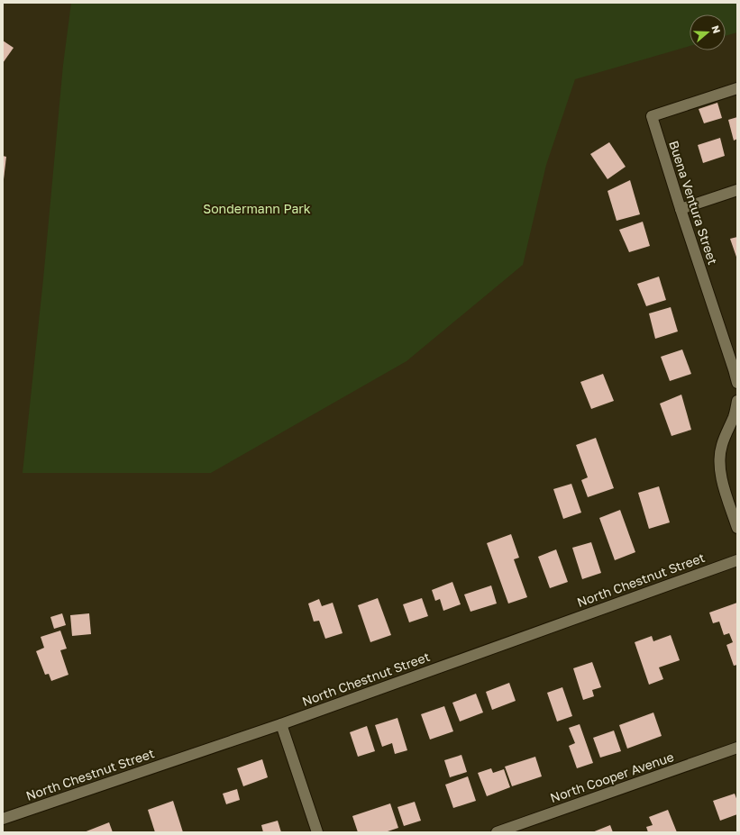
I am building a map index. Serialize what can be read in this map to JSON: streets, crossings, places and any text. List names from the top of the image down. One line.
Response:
{"streets":{"street":["Buena Ventura Street","North Chestnut Street","North Cooper Avenue"]},"parks":["Sondermann Park"],"north":"right"}
